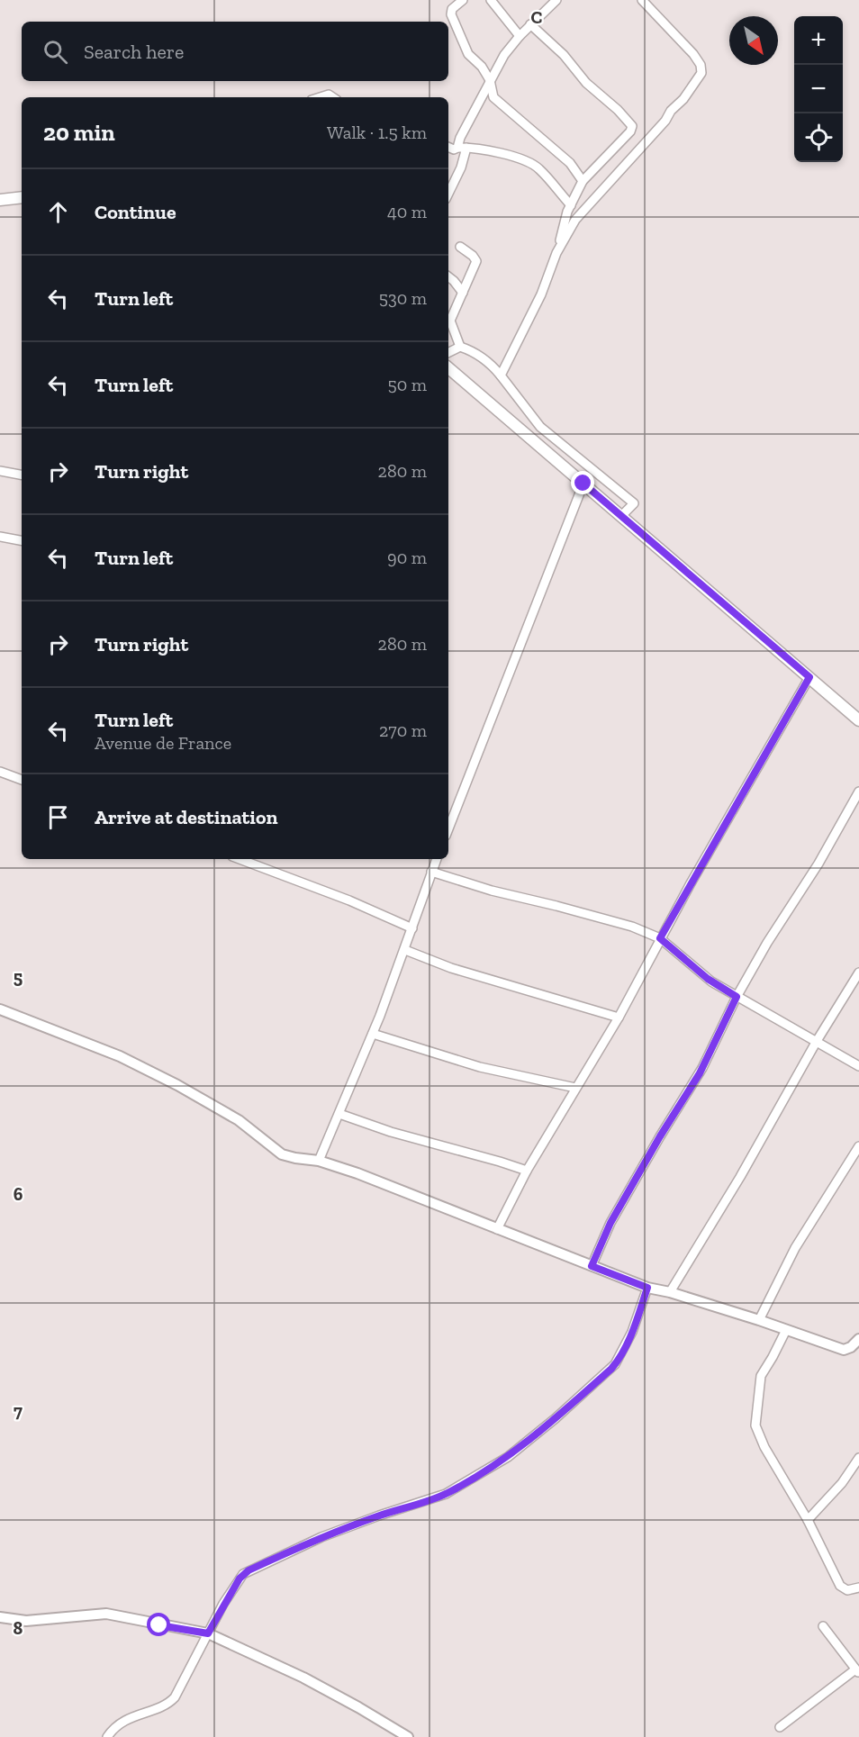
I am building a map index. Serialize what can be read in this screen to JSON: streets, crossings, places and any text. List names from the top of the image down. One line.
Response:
{"north":"bottom right","page":{"map_buttons":["+","−"],"search":"Search here","heading":["20 min","Walk · 1.5 km"],"list":[["Continue","40 m"],["Turn left","530 m"],["Turn left","50 m"],["Turn right","280 m"],["Turn left","90 m"],["Turn right","280 m"],["Turn left","Avenue de France","270 m"],"Arrive at destination"]},"grid":{"columns":["C"],"rows":["5","6","7","8"]}}
